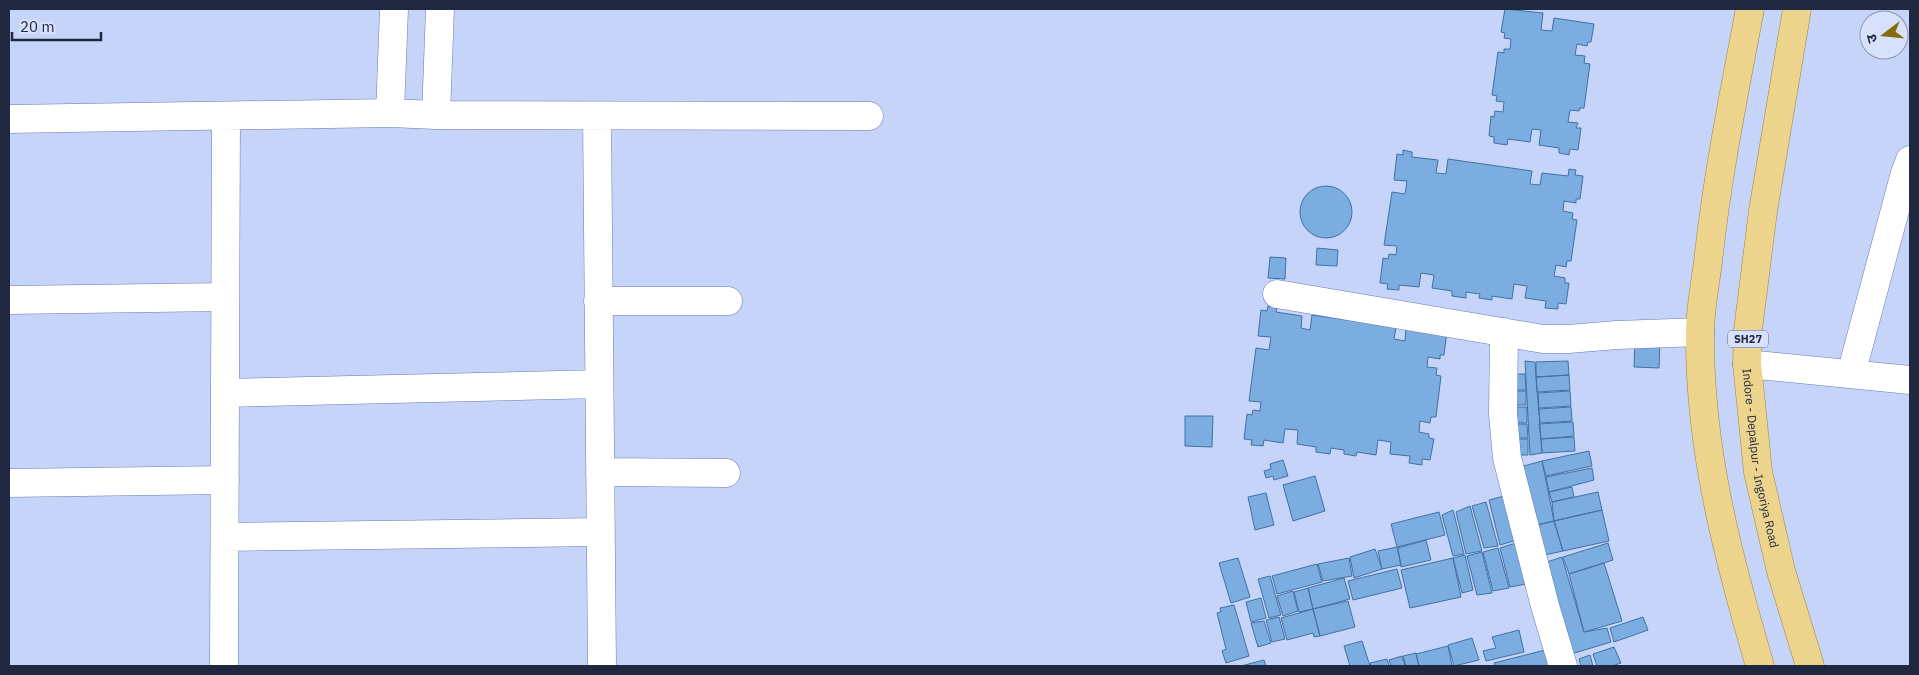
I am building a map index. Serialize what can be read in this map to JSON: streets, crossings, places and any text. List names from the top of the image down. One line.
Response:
{"streets":{"main road":["SH27","Indore - Depalpur - Ingoriya Road"]},"scale_bar":"20 m","north":"left"}
